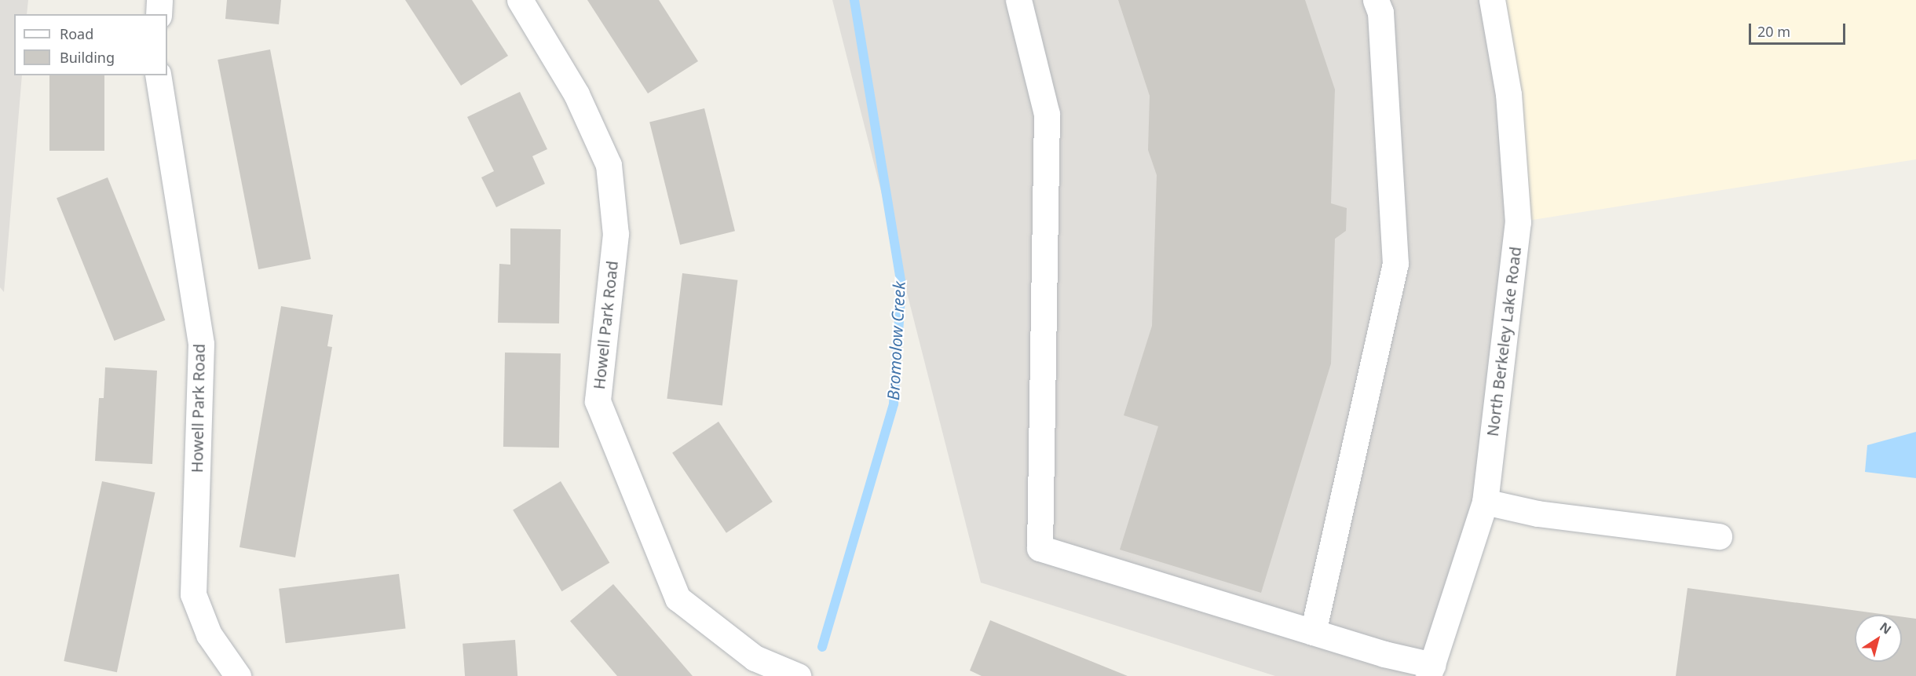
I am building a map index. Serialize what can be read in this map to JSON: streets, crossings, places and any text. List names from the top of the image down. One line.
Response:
{"streets":{"street":["Howell Park Road","North Berkeley Lake Road"]},"water":["Bromolow Creek"],"legend":["Road","Building"],"scale_bar":"20 m","north":"top right"}
